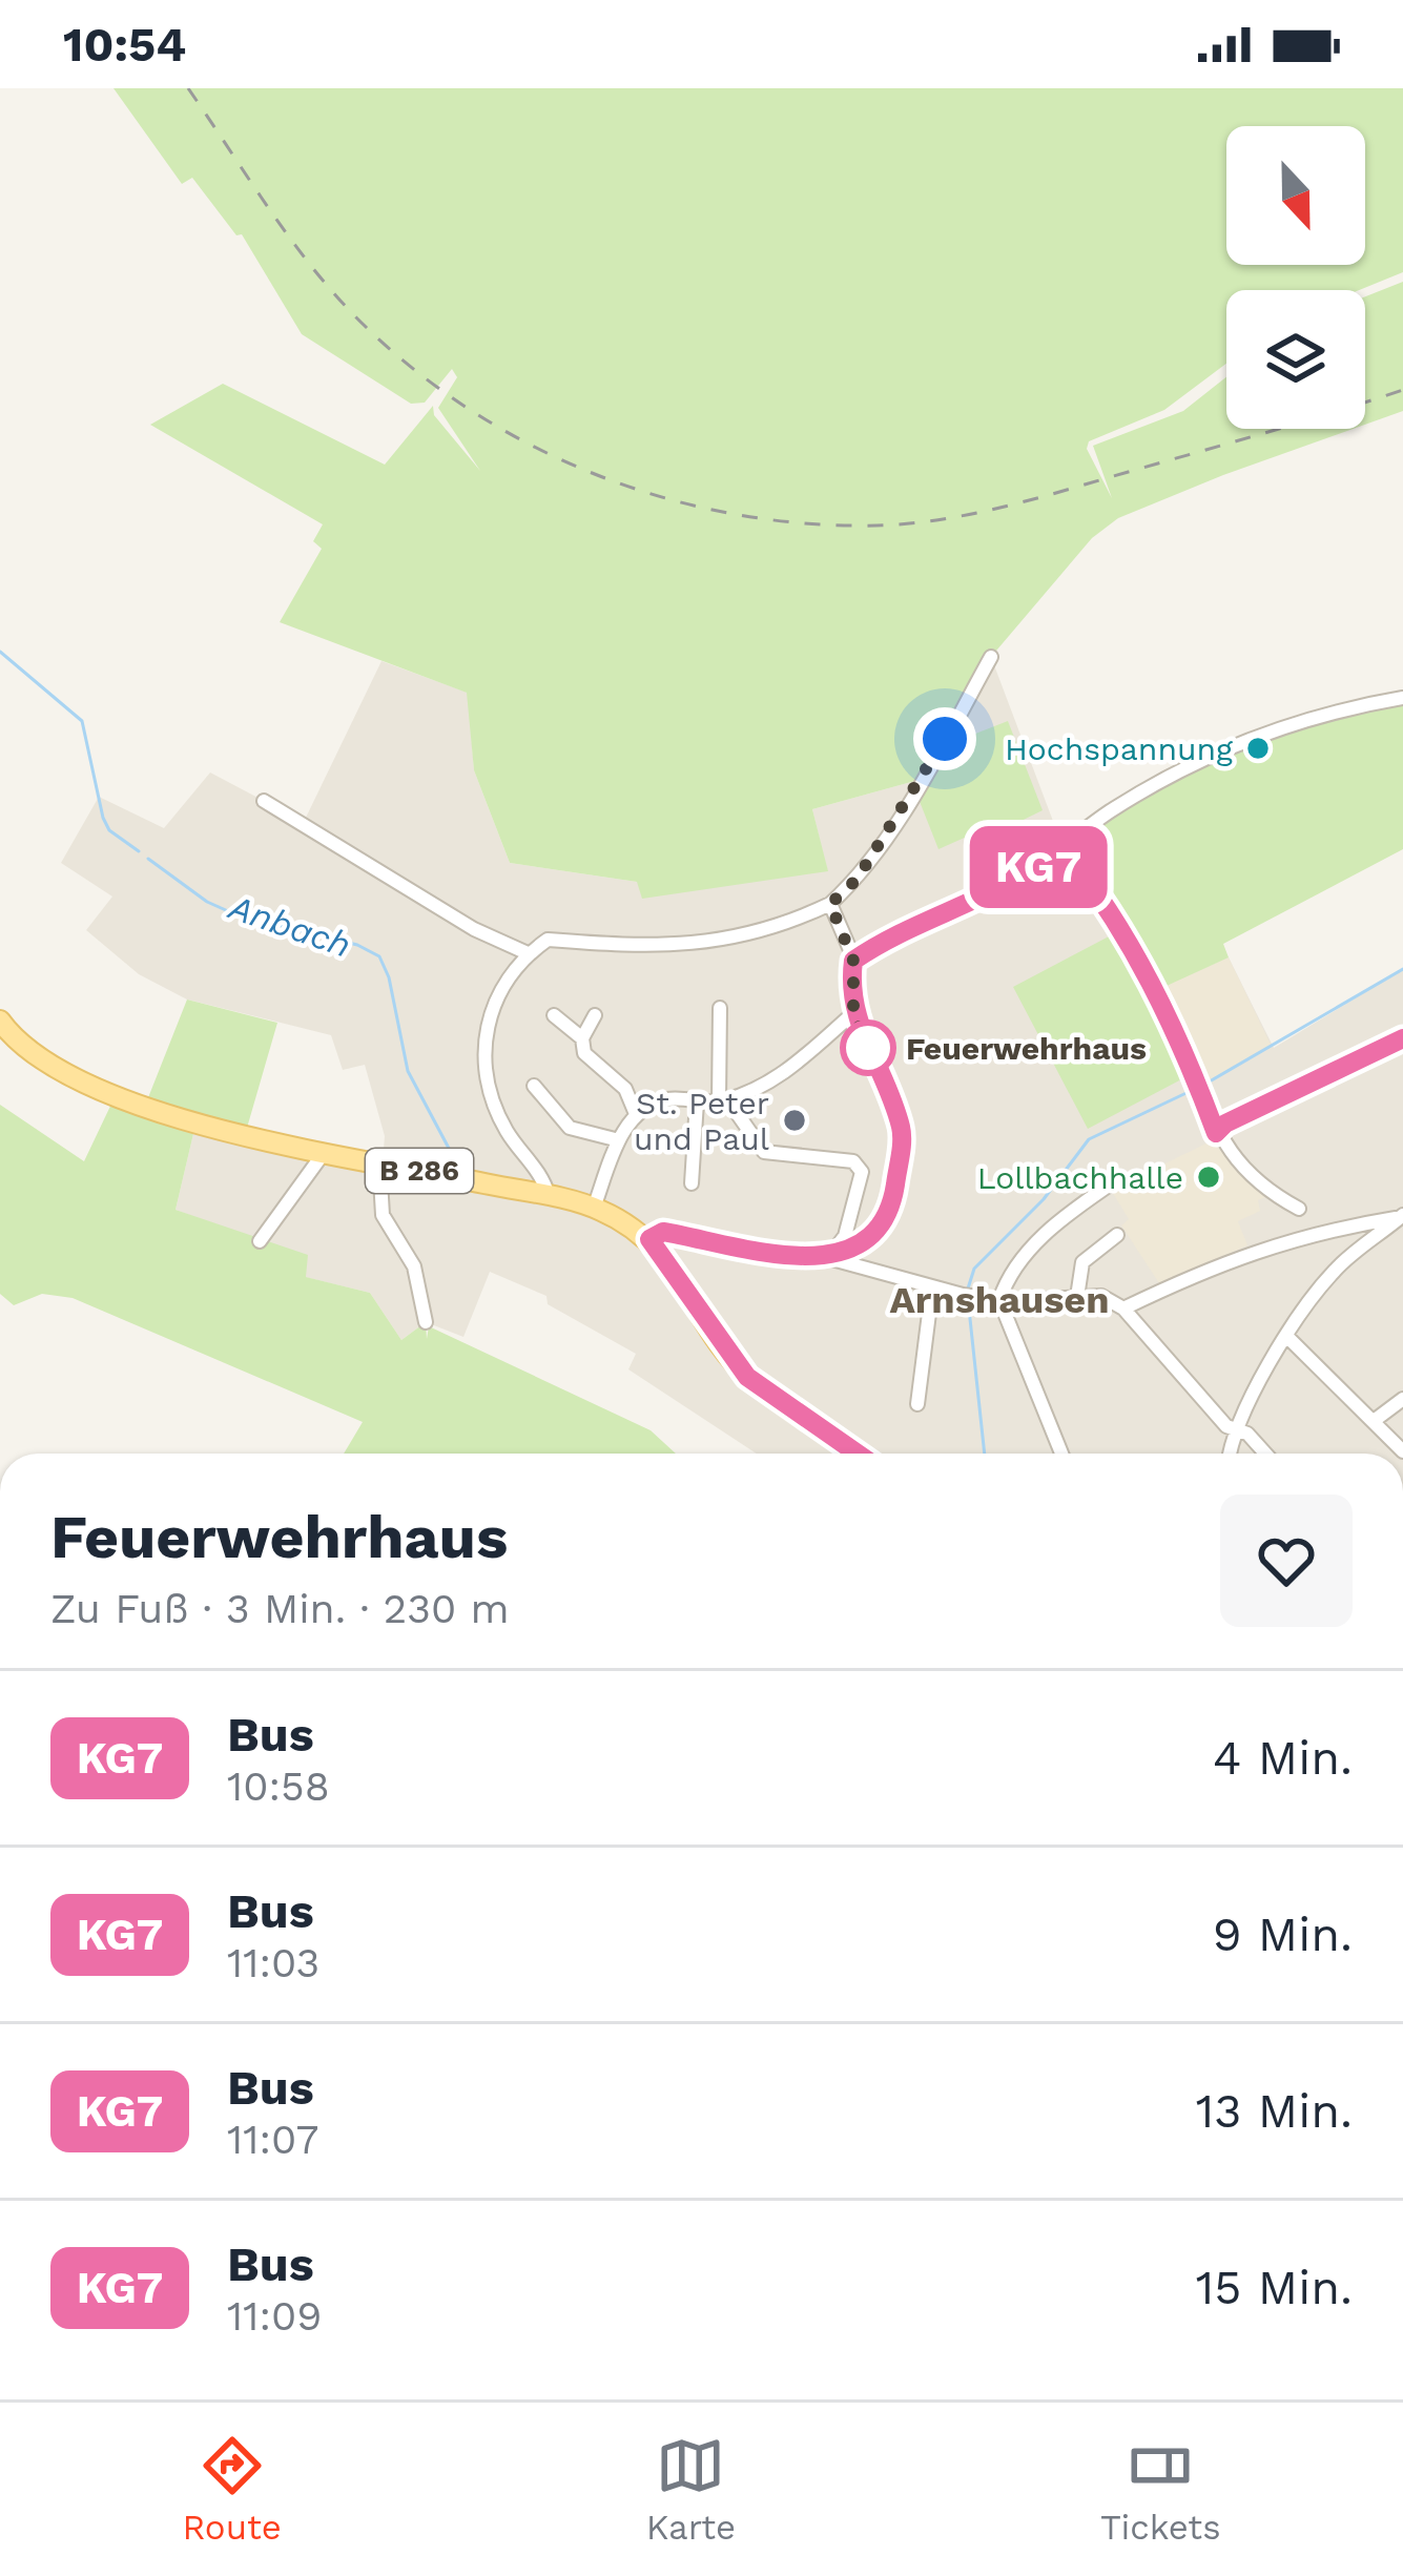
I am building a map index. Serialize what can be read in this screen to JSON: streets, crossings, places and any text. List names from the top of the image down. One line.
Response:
{"streets":{"main road":["B 286"]},"districts":["Arnshausen"],"water":["Anbach"],"places":["Hochspannung","Feuerwehrhaus","St. Peter und Paul","Lollbachhalle"],"lines":["bus line KG7"],"north":"bottom","page":{"status":"10:54","on_map":"KG7","heading":["Feuerwehrhaus","Zu Fuß · 3 Min. · 230 m"],"list":[{"mark":"KG7","name":"Bus","note":"10:58","value":"4 Min."},{"mark":"KG7","name":"Bus","note":"11:03","value":"9 Min."},{"mark":"KG7","name":"Bus","note":"11:07","value":"13 Min."},{"mark":"KG7","name":"Bus","note":"11:09","value":"15 Min."}],"tabs":["Route","Karte","Tickets"]}}
